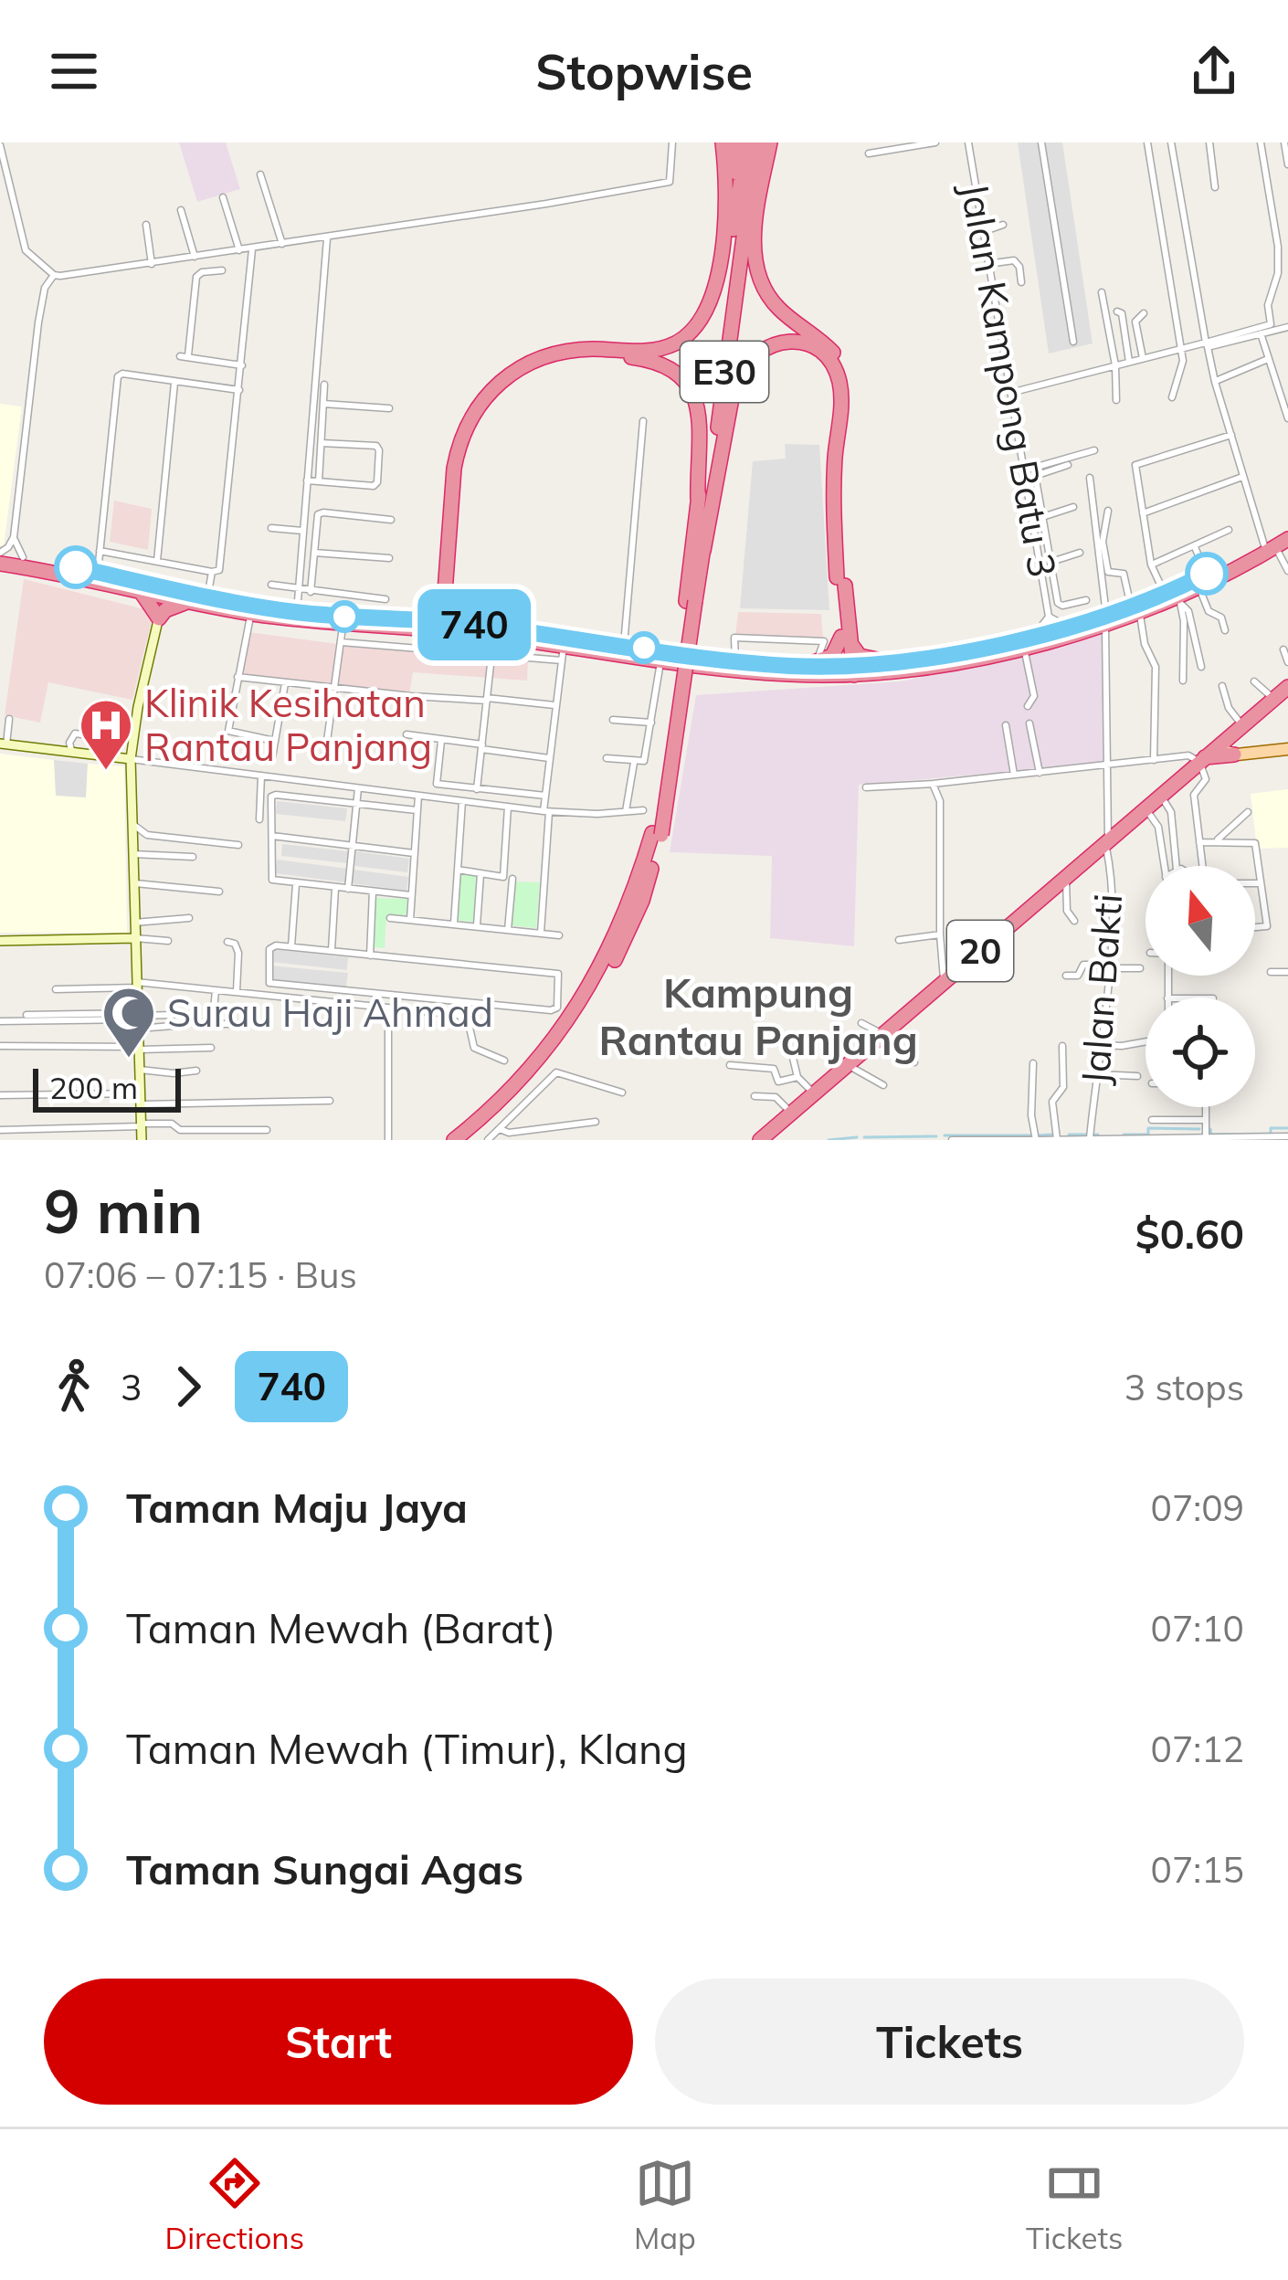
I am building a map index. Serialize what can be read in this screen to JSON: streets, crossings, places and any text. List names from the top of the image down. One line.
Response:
{"streets":{"highway":["E30","20"],"street":["Jalan Kampong Batu 3","Jalan Bakti"]},"crossings":[["20","Jalan Bakti"]],"districts":["Kampung Rantau Panjang"],"places":{"hospital":["Klinik Kesihatan Rantau Panjang"],"mosque":["Surau Haji Ahmad"]},"lines":["bus line 740"],"scale_bar":"200 m","north":"top","page":{"header":"Stopwise","on_map":"740","scale":"200 m","heading":["9 min","07:06 – 07:15 · Bus","$0.60"],"legs":["3","740","3 stops"],"list":[{"name":"Taman Maju Jaya","value":"07:09"},{"name":"Taman Mewah (Barat)","value":"07:10"},{"name":"Taman Mewah (Timur), Klang","value":"07:12"},{"name":"Taman Sungai Agas","value":"07:15"}],"buttons":["Start","Tickets"],"tabs":["Directions","Map","Tickets"]}}
